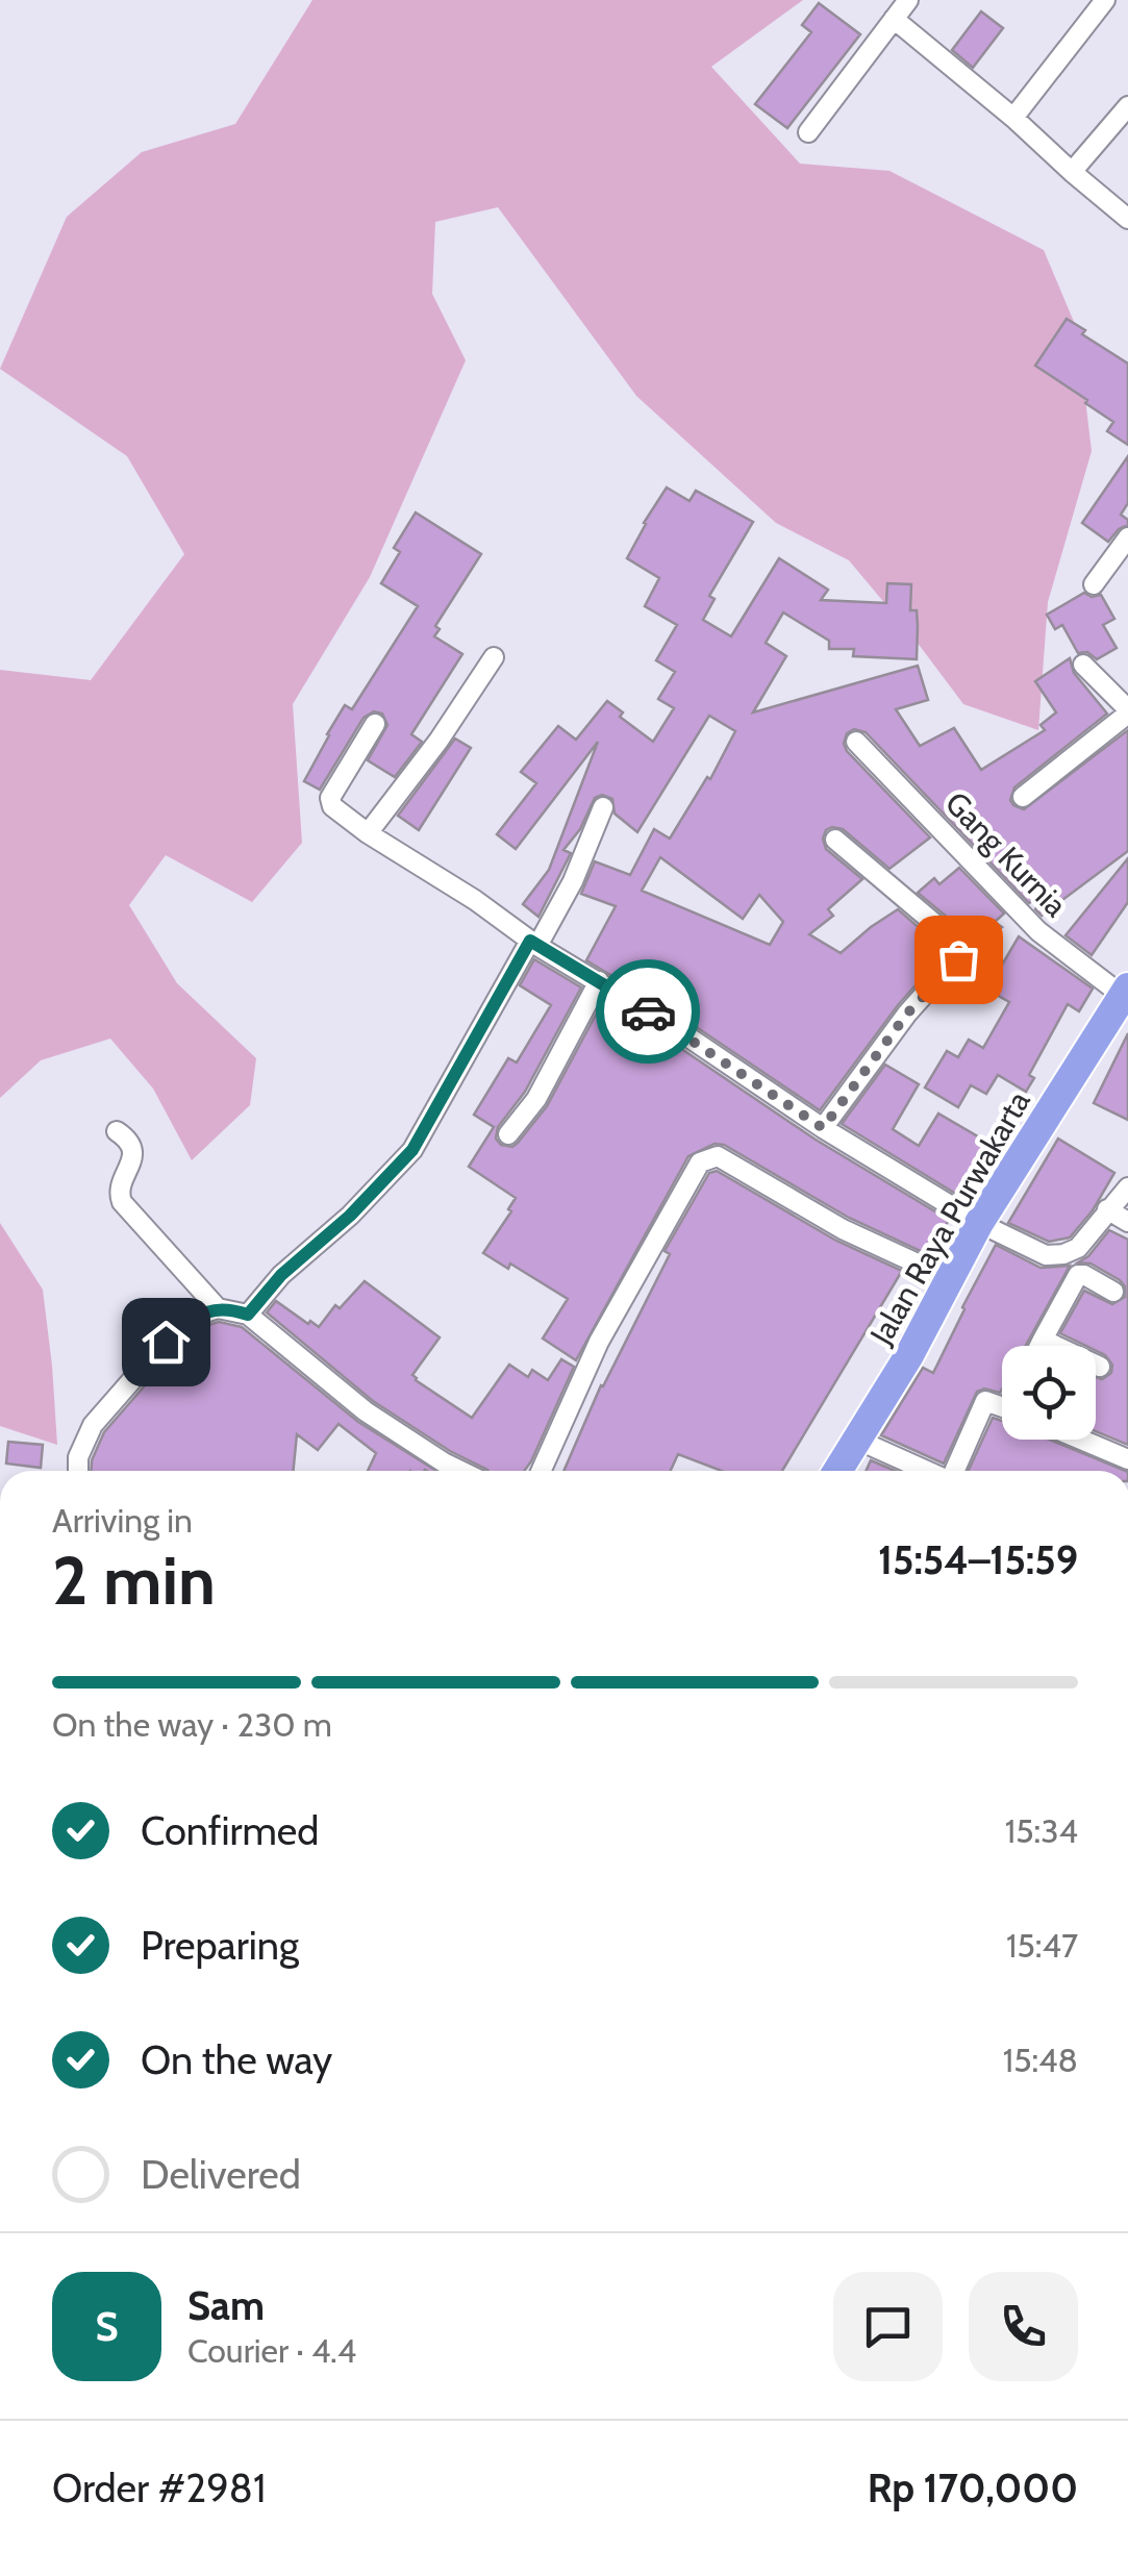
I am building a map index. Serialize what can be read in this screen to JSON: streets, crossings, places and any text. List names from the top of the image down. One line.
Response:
{"streets":{"highway":["Jalan Raya Purwakarta"],"street":["Gang Kurnia"]},"crossings":[["Gang Kurnia","Jalan Raya Purwakarta"]],"page":{"heading":["2 min","Arriving in","15:54–15:59"],"panel":["Sam","Courier · 4.4","Order #2981","Rp 170,000"],"bar":"On the way · 230 m","list":[["Confirmed","15:34"],["Preparing","15:47"],["On the way","15:48"],"Delivered"],"round":"S"}}
